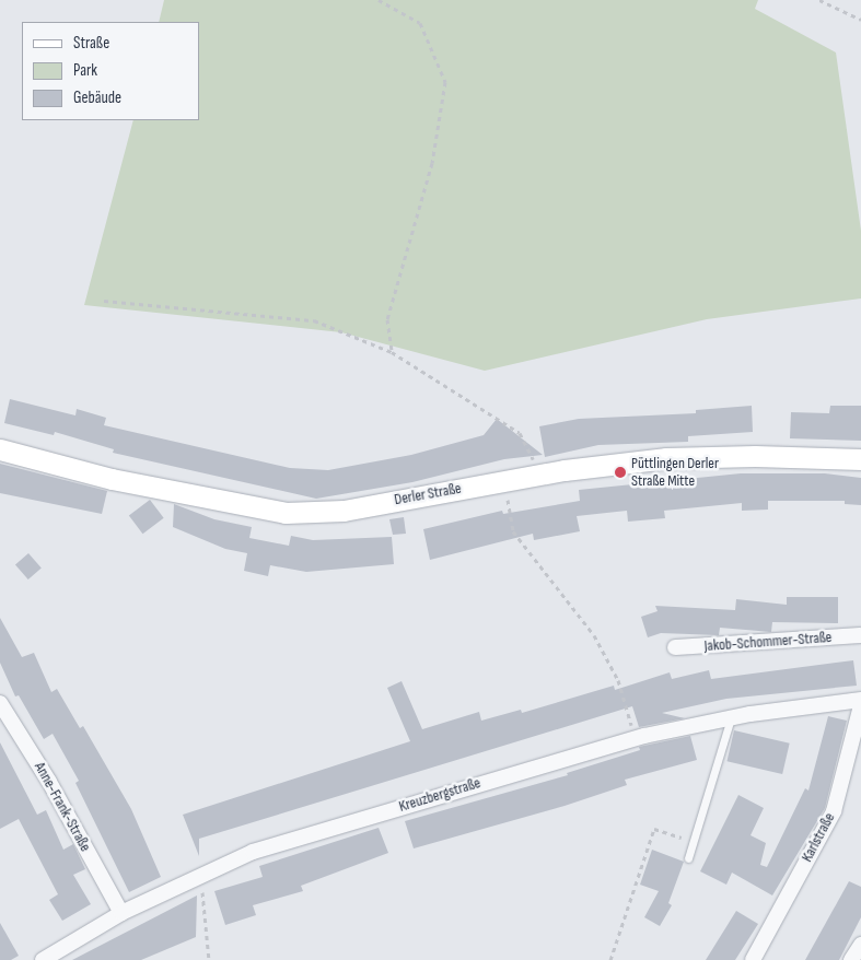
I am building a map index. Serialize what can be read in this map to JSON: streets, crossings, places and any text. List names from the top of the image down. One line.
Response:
{"streets":{"street":["Derler Straße","Jakob-Schommer-Straße","Kreuzbergstraße","Anne-Frank-Straße","Karlstraße"]},"crossings":[["Kreuzbergstraße","Anne-Frank-Straße"]],"places":["Püttlingen Derler Straße Mitte"],"legend":["Straße","Park","Gebäude"]}
